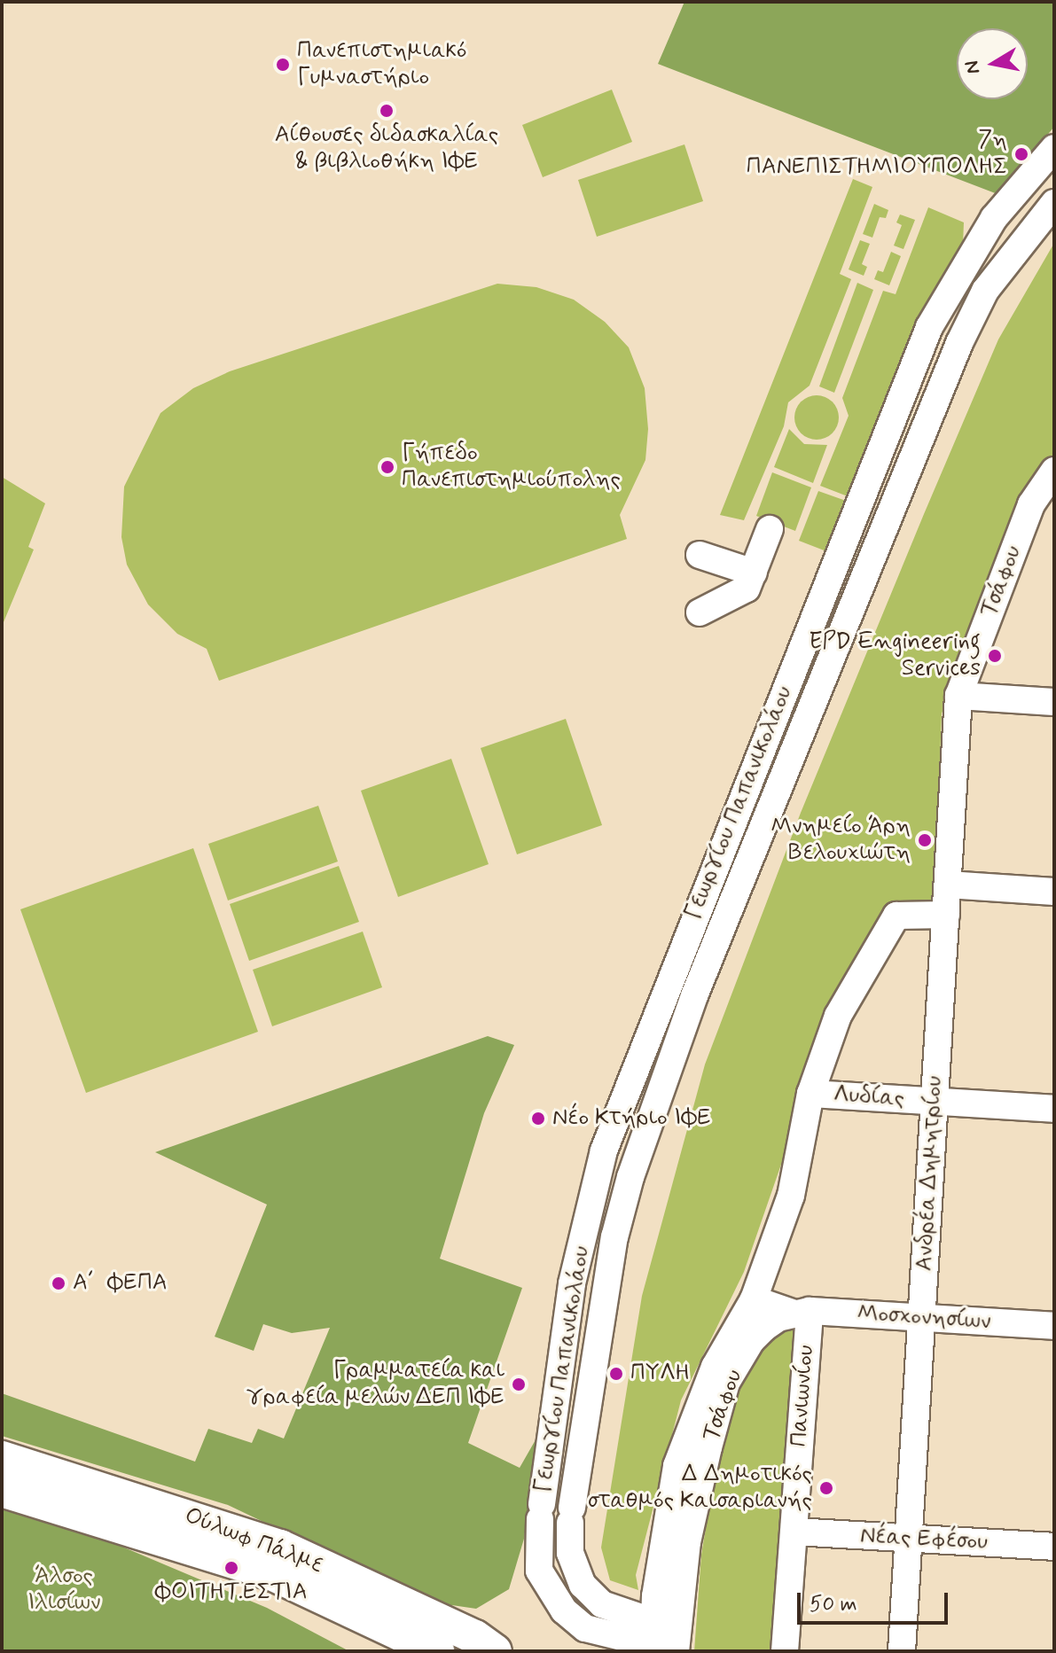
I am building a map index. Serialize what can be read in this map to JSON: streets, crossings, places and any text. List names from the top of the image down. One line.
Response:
{"streets":{"main road":["Ούλωφ Πάλμε"],"street":["Τσάφου","Γεωργίου Παπανικολάου","Λυδίας","Ανδρέα Δημητρίου","Μοσχονησίων","Πανιωνίου","Νέας Εφέσου"]},"crossings":[["Τσάφου","Γεωργίου Παπανικολάου"],["Τσάφου","Λυδίας"],["Τσάφου","Ανδρέα Δημητρίου"],["Τσάφου","Μοσχονησίων"],["Τσάφου","Πανιωνίου"],["Λυδίας","Ανδρέα Δημητρίου"],["Ανδρέα Δημητρίου","Μοσχονησίων"],["Ανδρέα Δημητρίου","Νέας Εφέσου"],["Μοσχονησίων","Πανιωνίου"],["Πανιωνίου","Νέας Εφέσου"]],"parks":["Άλσος Ιλισίων"],"places":["Πανεπιστημιακό Γυμναστήριο","Αίθουσες διδασκαλίας & βιβλιοθήκη ΙΦΕ","7η ΠΑΝΕΠΙΣΤΗΜΙΟΥΠΟΛΗΣ","Γήπεδο Πανεπιστημιούπολης","EPD Engineering Services","Μνημείο Άρη Βελουχιώτη","Νέο Κτήριο ΙΦΕ","Α΄ ΦΕΠΑ","ΠΥΛΗ","Γραμματεία και γραφεία μελών ΔΕΠ ΙΦΕ","Δ Δημοτικός σταθμός Καισαριανής","ΦΟΙΤΗΤ.ΕΣΤΙΑ"],"scale_bar":"50 m","north":"left"}
